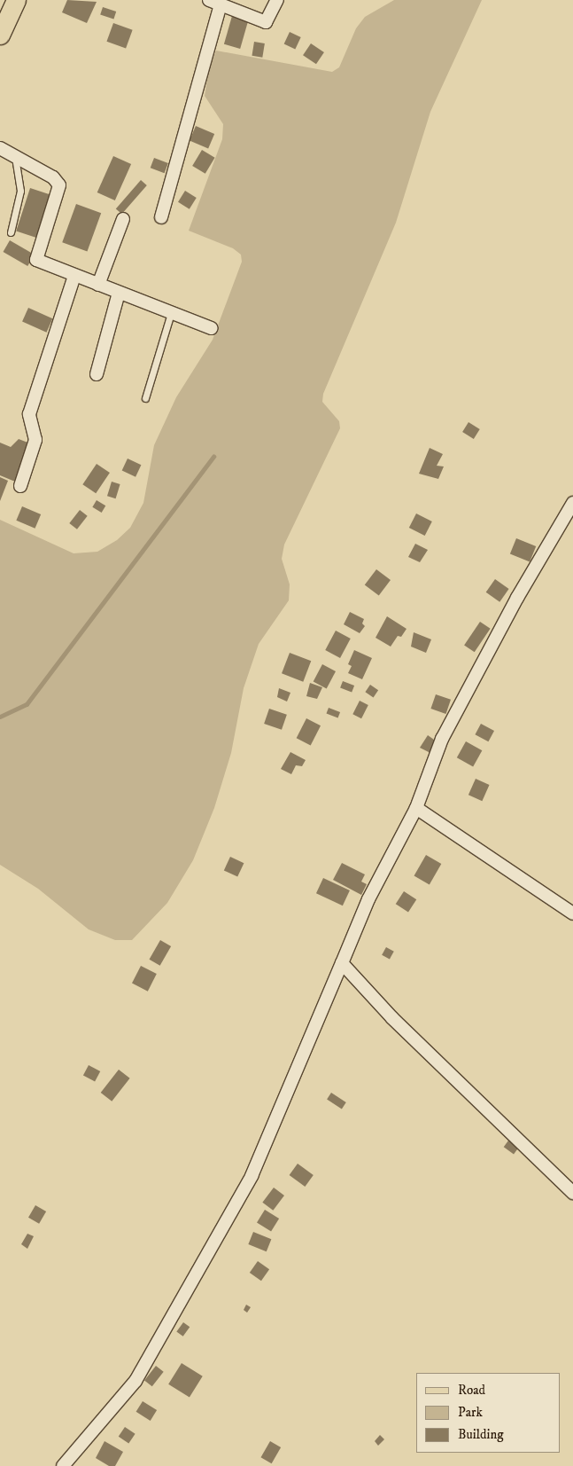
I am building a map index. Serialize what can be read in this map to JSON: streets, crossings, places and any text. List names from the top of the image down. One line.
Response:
{"legend":["Road","Park","Building"]}
